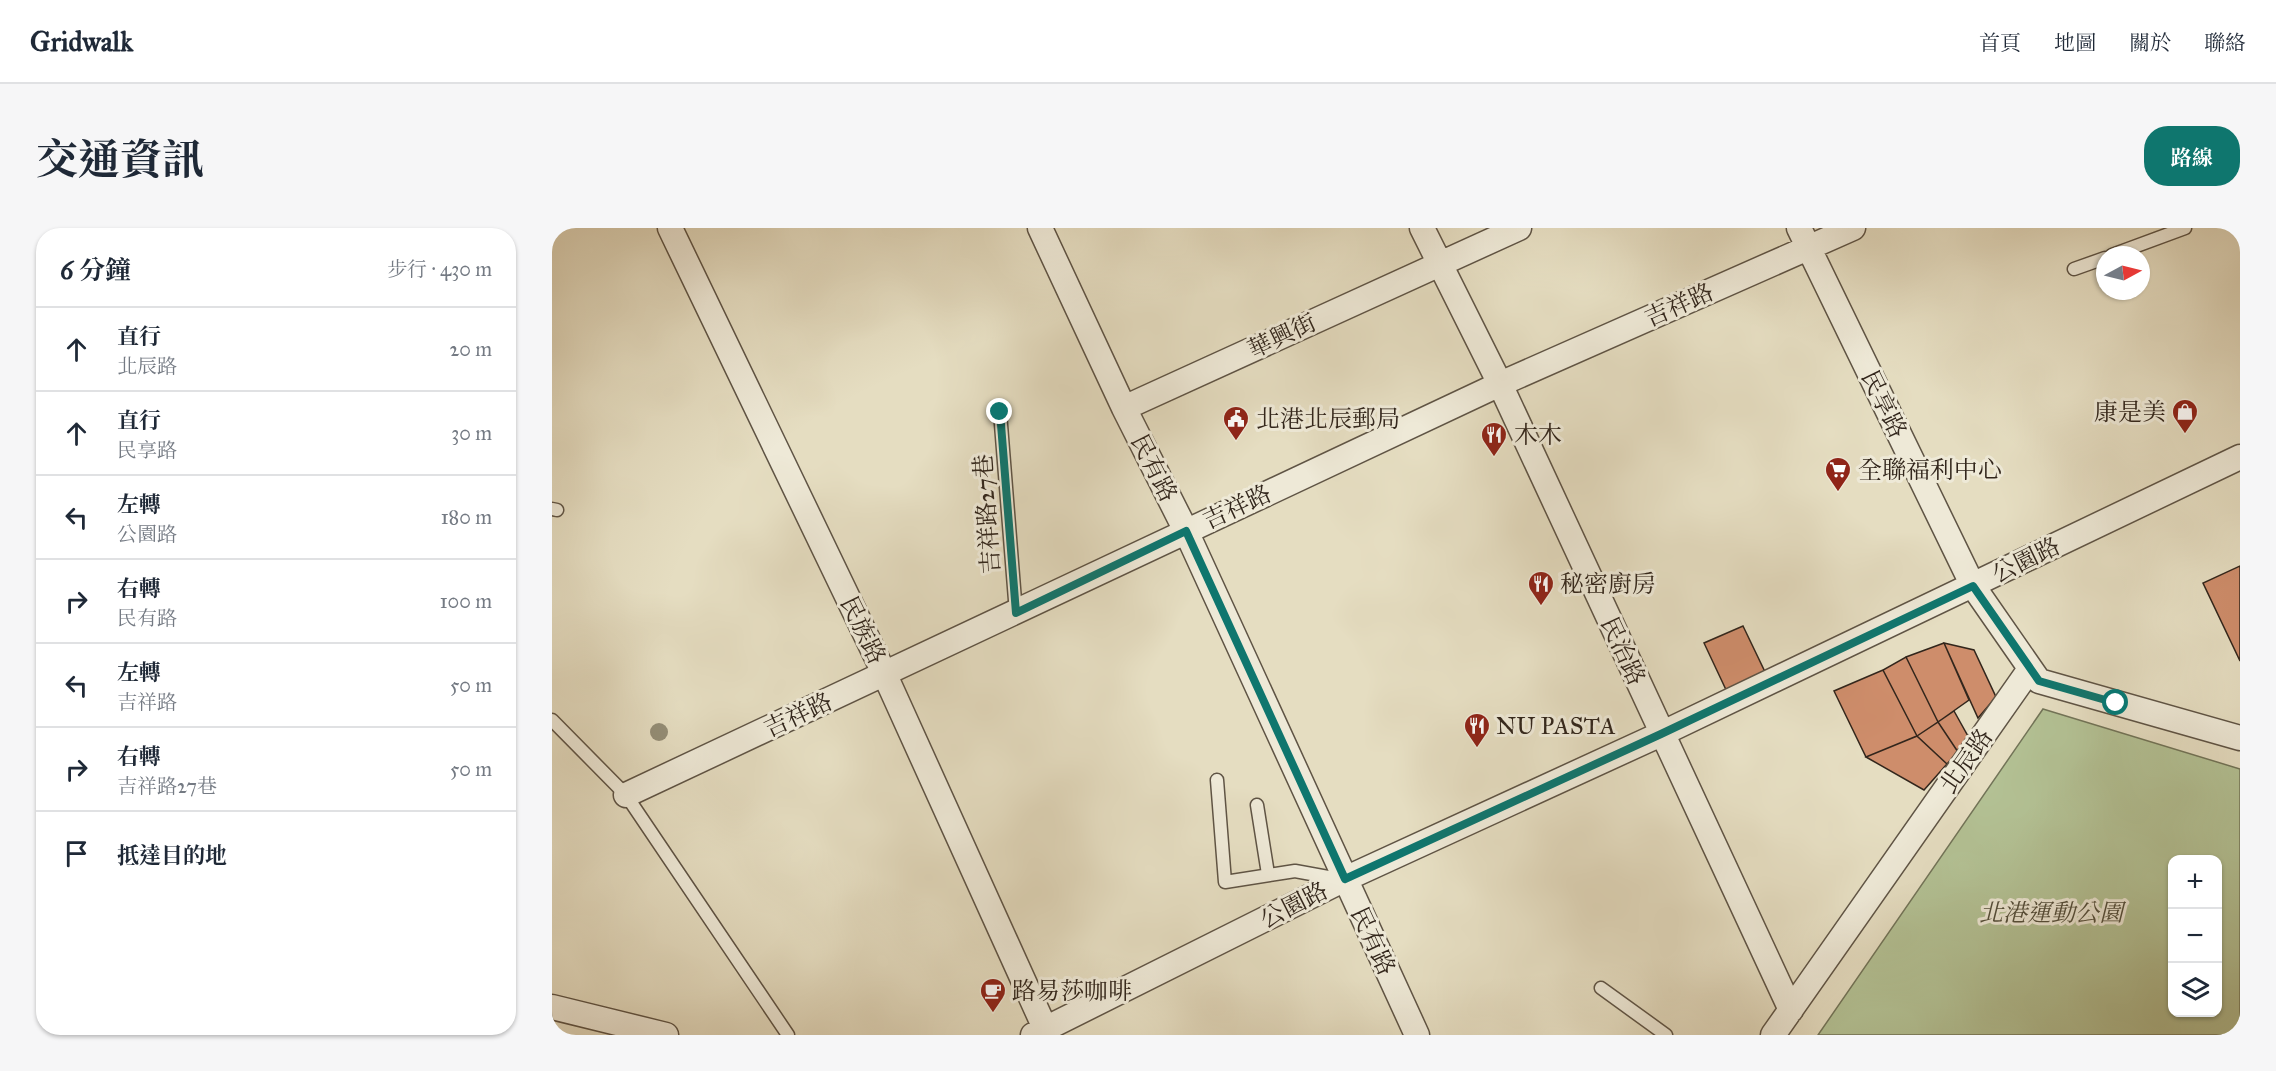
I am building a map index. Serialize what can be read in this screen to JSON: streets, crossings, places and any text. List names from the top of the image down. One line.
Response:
{"streets":{"street":["吉祥路","華興街","民享路","民有路","公園路","民族路","民治路","北辰路"],"lane":["吉祥路27巷"]},"crossings":[["吉祥路","民享路"],["吉祥路","民有路"],["吉祥路","吉祥路27巷"],["吉祥路","民族路"],["吉祥路","民治路"],["華興街","民有路"],["華興街","民治路"],["民享路","公園路"],["民享路","北辰路"],["民有路","公園路"],["公園路","民族路"],["公園路","民治路"],["民治路","北辰路"]],"parks":["北港運動公園"],"places":{"shop":["康是美"],"public building":["北港北辰郵局"],"restaurant":["木木","秘密廚房","NU PASTA"],"supermarket":["全聯福利中心"],"cafe":["路易莎咖啡"]},"north":"right","page":{"header":"Gridwalk","nav":["首頁","地圖","關於","聯絡"],"title":"交通資訊","buttons":"路線","heading":["6 分鐘","步行 · 430 m"],"list":[["直行","北辰路","20 m"],["直行","民享路","30 m"],["左轉","公園路","180 m"],["右轉","民有路","100 m"],["左轉","吉祥路","50 m"],["右轉","吉祥路27巷","50 m"],"抵達目的地"],"map_buttons":["+","−"]}}
